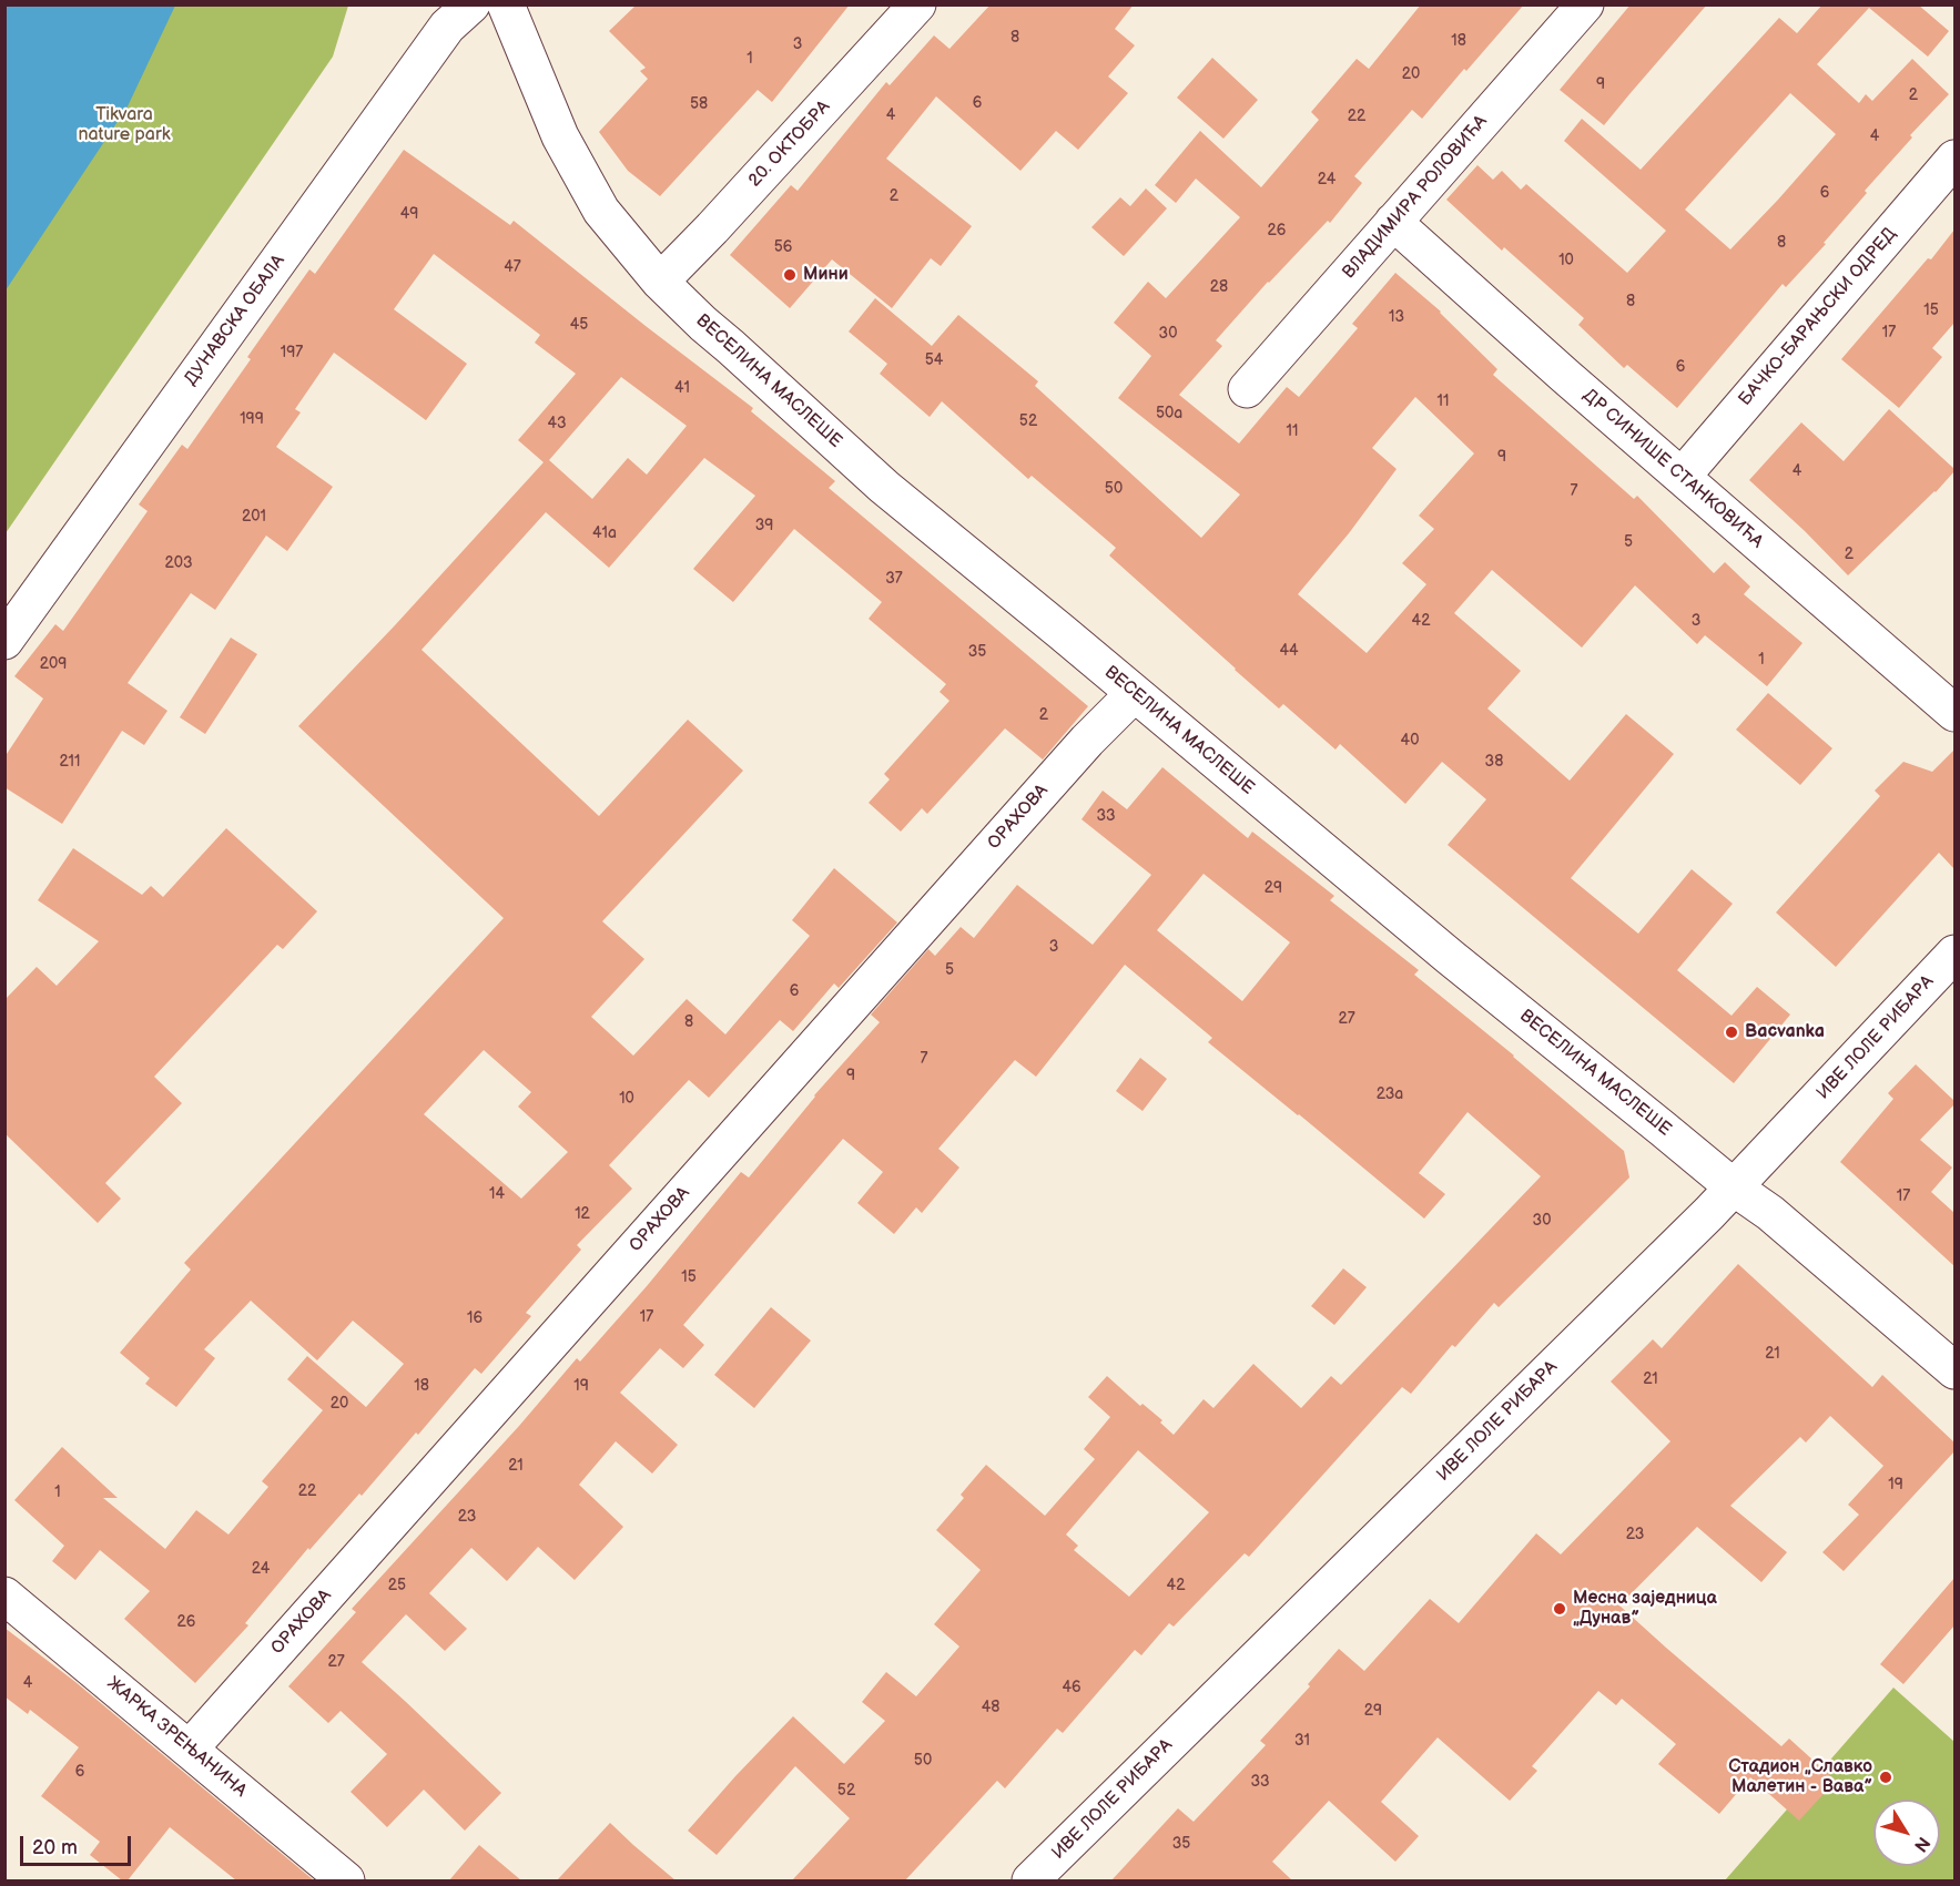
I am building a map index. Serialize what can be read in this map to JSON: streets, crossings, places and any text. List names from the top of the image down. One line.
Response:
{"streets":{"street":["20. ОКТОБРА","ВЛАДИМИРА РОЛОВИЋА","БАЧКО-БАРАЊСКИ ОДРЕД","ДУНАВСКА ОБАЛА","ВЕСЕЛИНА МАСЛЕШЕ","ДР СИНИШЕ СТАНКОВИЋА","ОРАХОВА","ИВЕ ЛОЛЕ РИБАРА","ЖАРКА ЗРЕЊАНИНА"]},"crossings":[["20. ОКТОБРА","ВЕСЕЛИНА МАСЛЕШЕ"],["ВЛАДИМИРА РОЛОВИЋА","ДР СИНИШЕ СТАНКОВИЋА"],["БАЧКО-БАРАЊСКИ ОДРЕД","ДР СИНИШЕ СТАНКОВИЋА"],["ВЕСЕЛИНА МАСЛЕШЕ","ОРАХОВА"],["ВЕСЕЛИНА МАСЛЕШЕ","ИВЕ ЛОЛЕ РИБАРА"],["ОРАХОВА","ЖАРКА ЗРЕЊАНИНА"]],"parks":["Tikvara nature park"],"places":["Мини","Bacvanka","Месна заједница „Дунав”","Стадион „Славко Малетин - Вава”"],"house_numbers":["8","18","3","1","20","9","2","6","58","4","22","4","24","6","2","49","26","8","56","10","47","28","8","15","13","45","17","30","197","54","6","41","11","50a","199","52","43","11","9","4","50","7","201","39","41a","5","2","203","37","42","3","44","35","1","209","2","40","211","38","33","29","3","5","6","27","8","7","9","23a","10","14","17","12","30","15","17","16","21","21","18","19","20","21","19","22","1","23","23","24","25","42","26","27","4","46","48","29","31","50","6","33","52","35"],"scale_bar":"20 m","north":"bottom right"}
